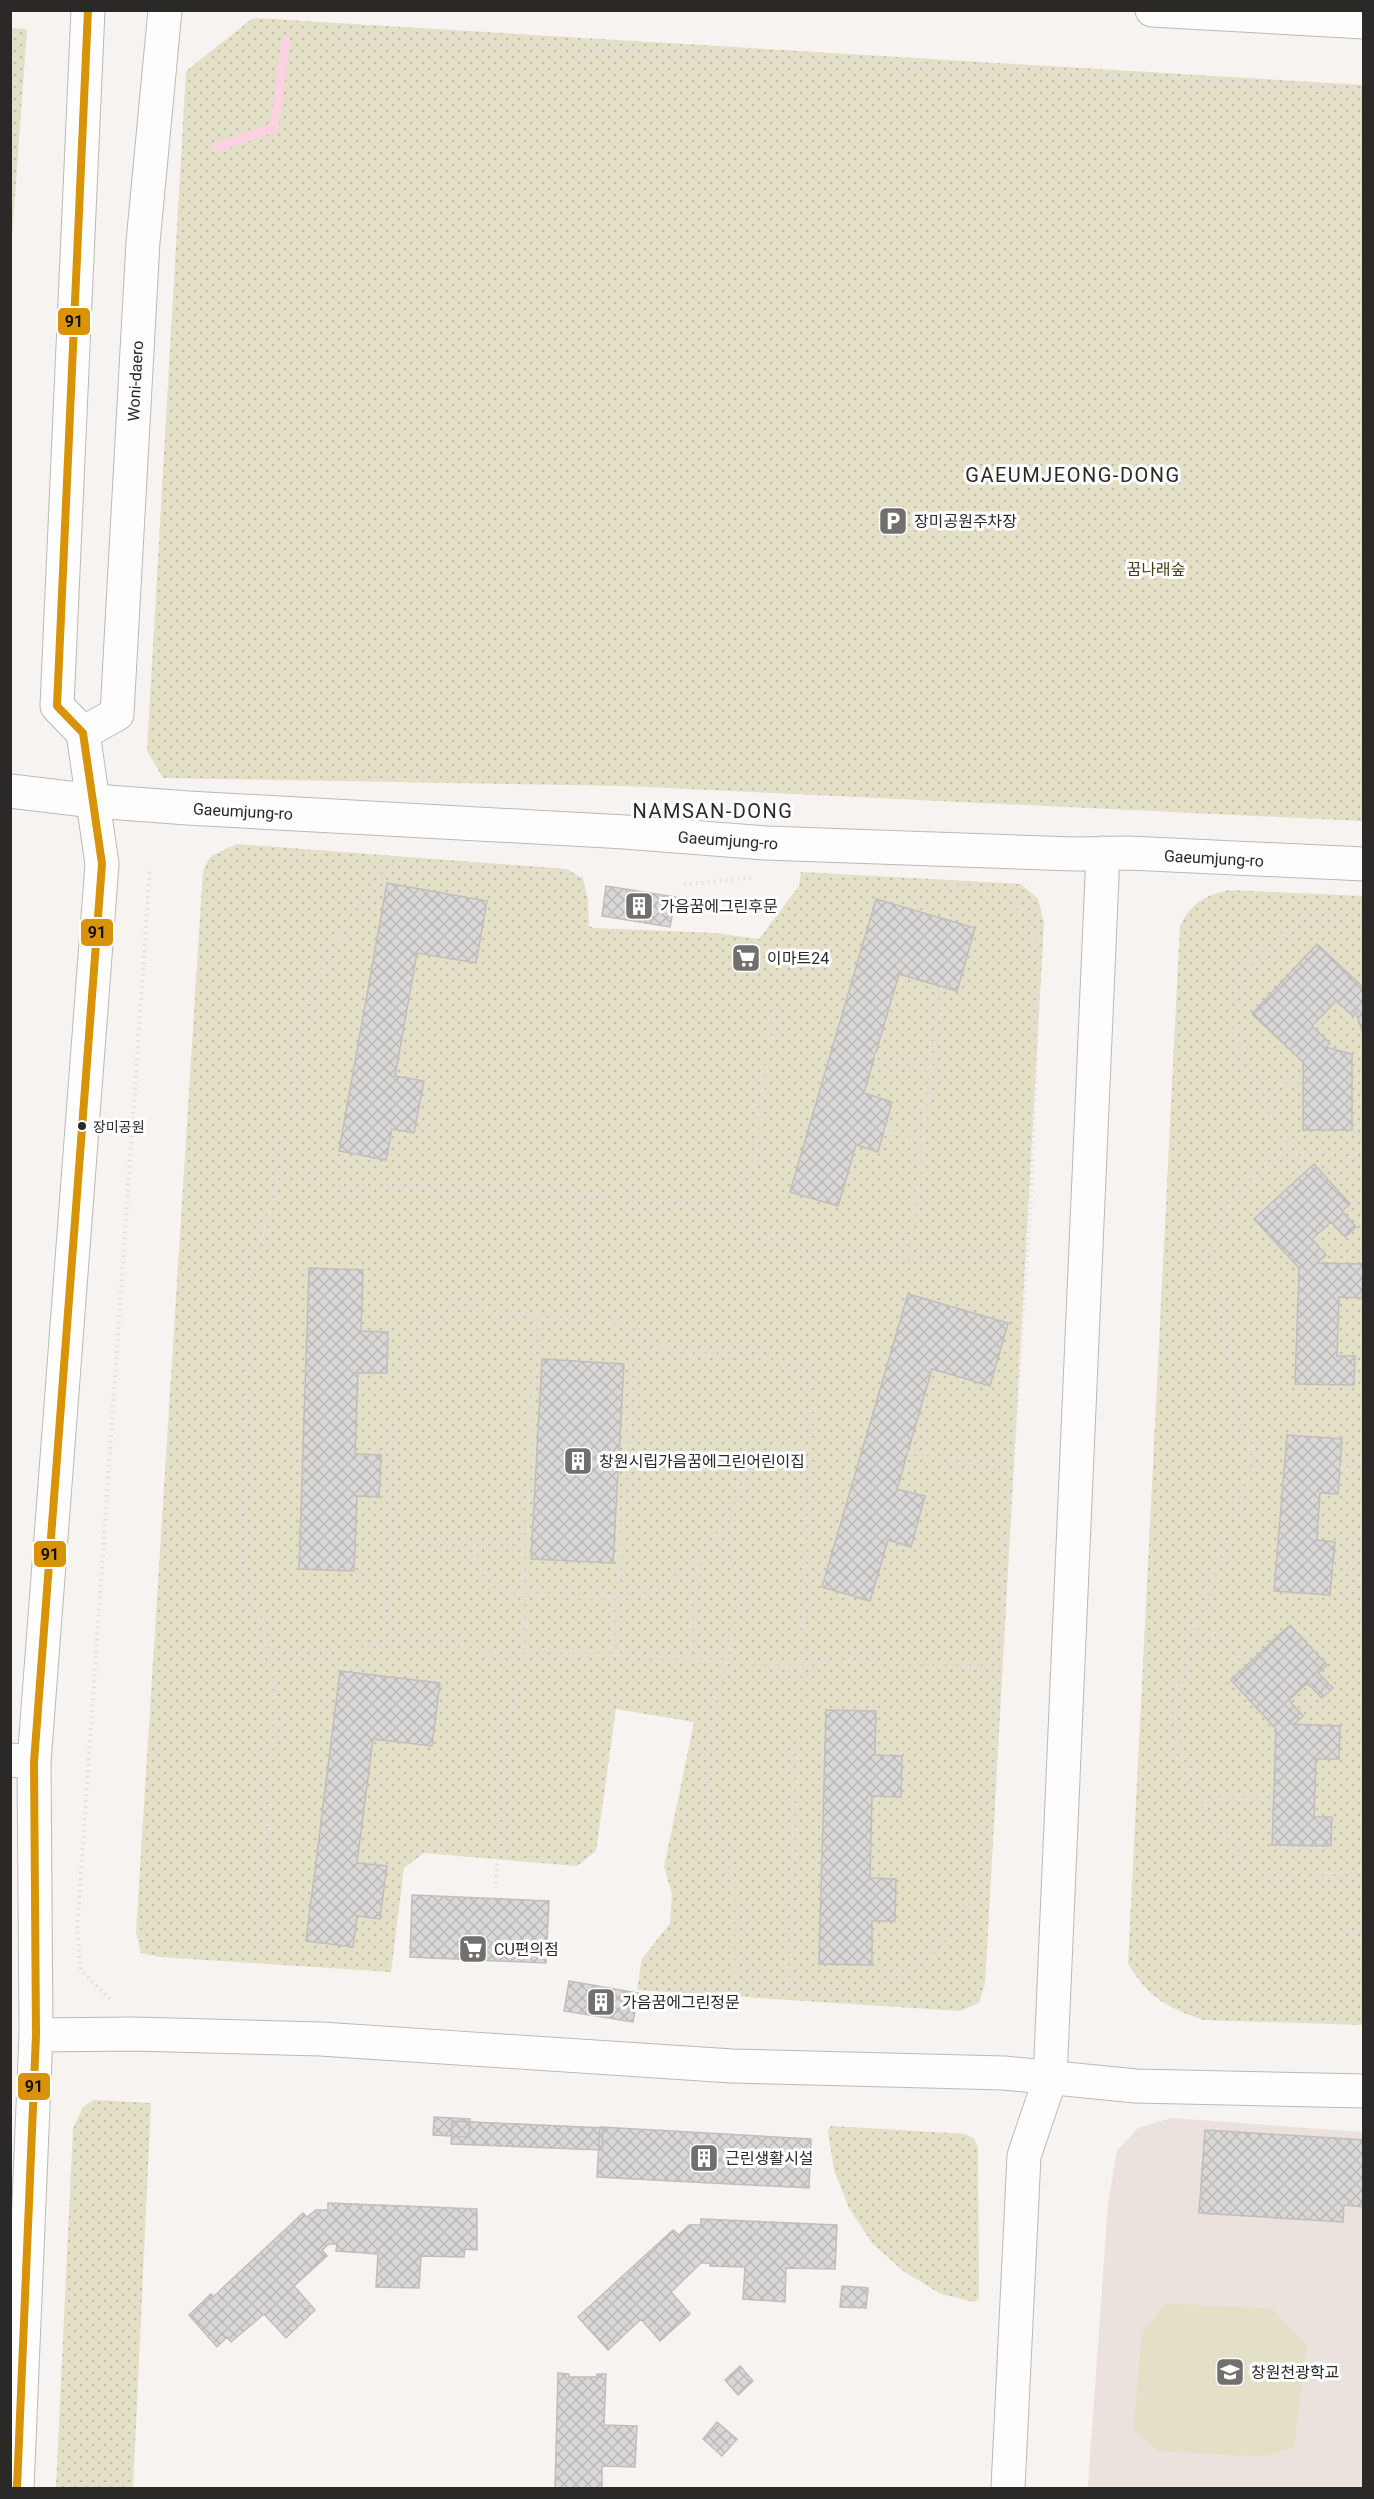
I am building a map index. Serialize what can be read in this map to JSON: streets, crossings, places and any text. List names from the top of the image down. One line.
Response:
{"streets":{"street":["Woni-daero","Gaeumjung-ro"]},"districts":["GAEUMJEONG-DONG","NAMSAN-DONG"],"parks":["꿈나래숲"],"places":{"parking":["장미공원주차장"],"building":["가음꿈에그린후문","창원시립가음꿈에그린어린이집","가음꿈에그린정문","근린생활시설"],"supermarket":["이마트24","CU편의점"],"other":["장미공원"],"school or university":["창원천광학교"]},"lines":["transit line 91"]}
